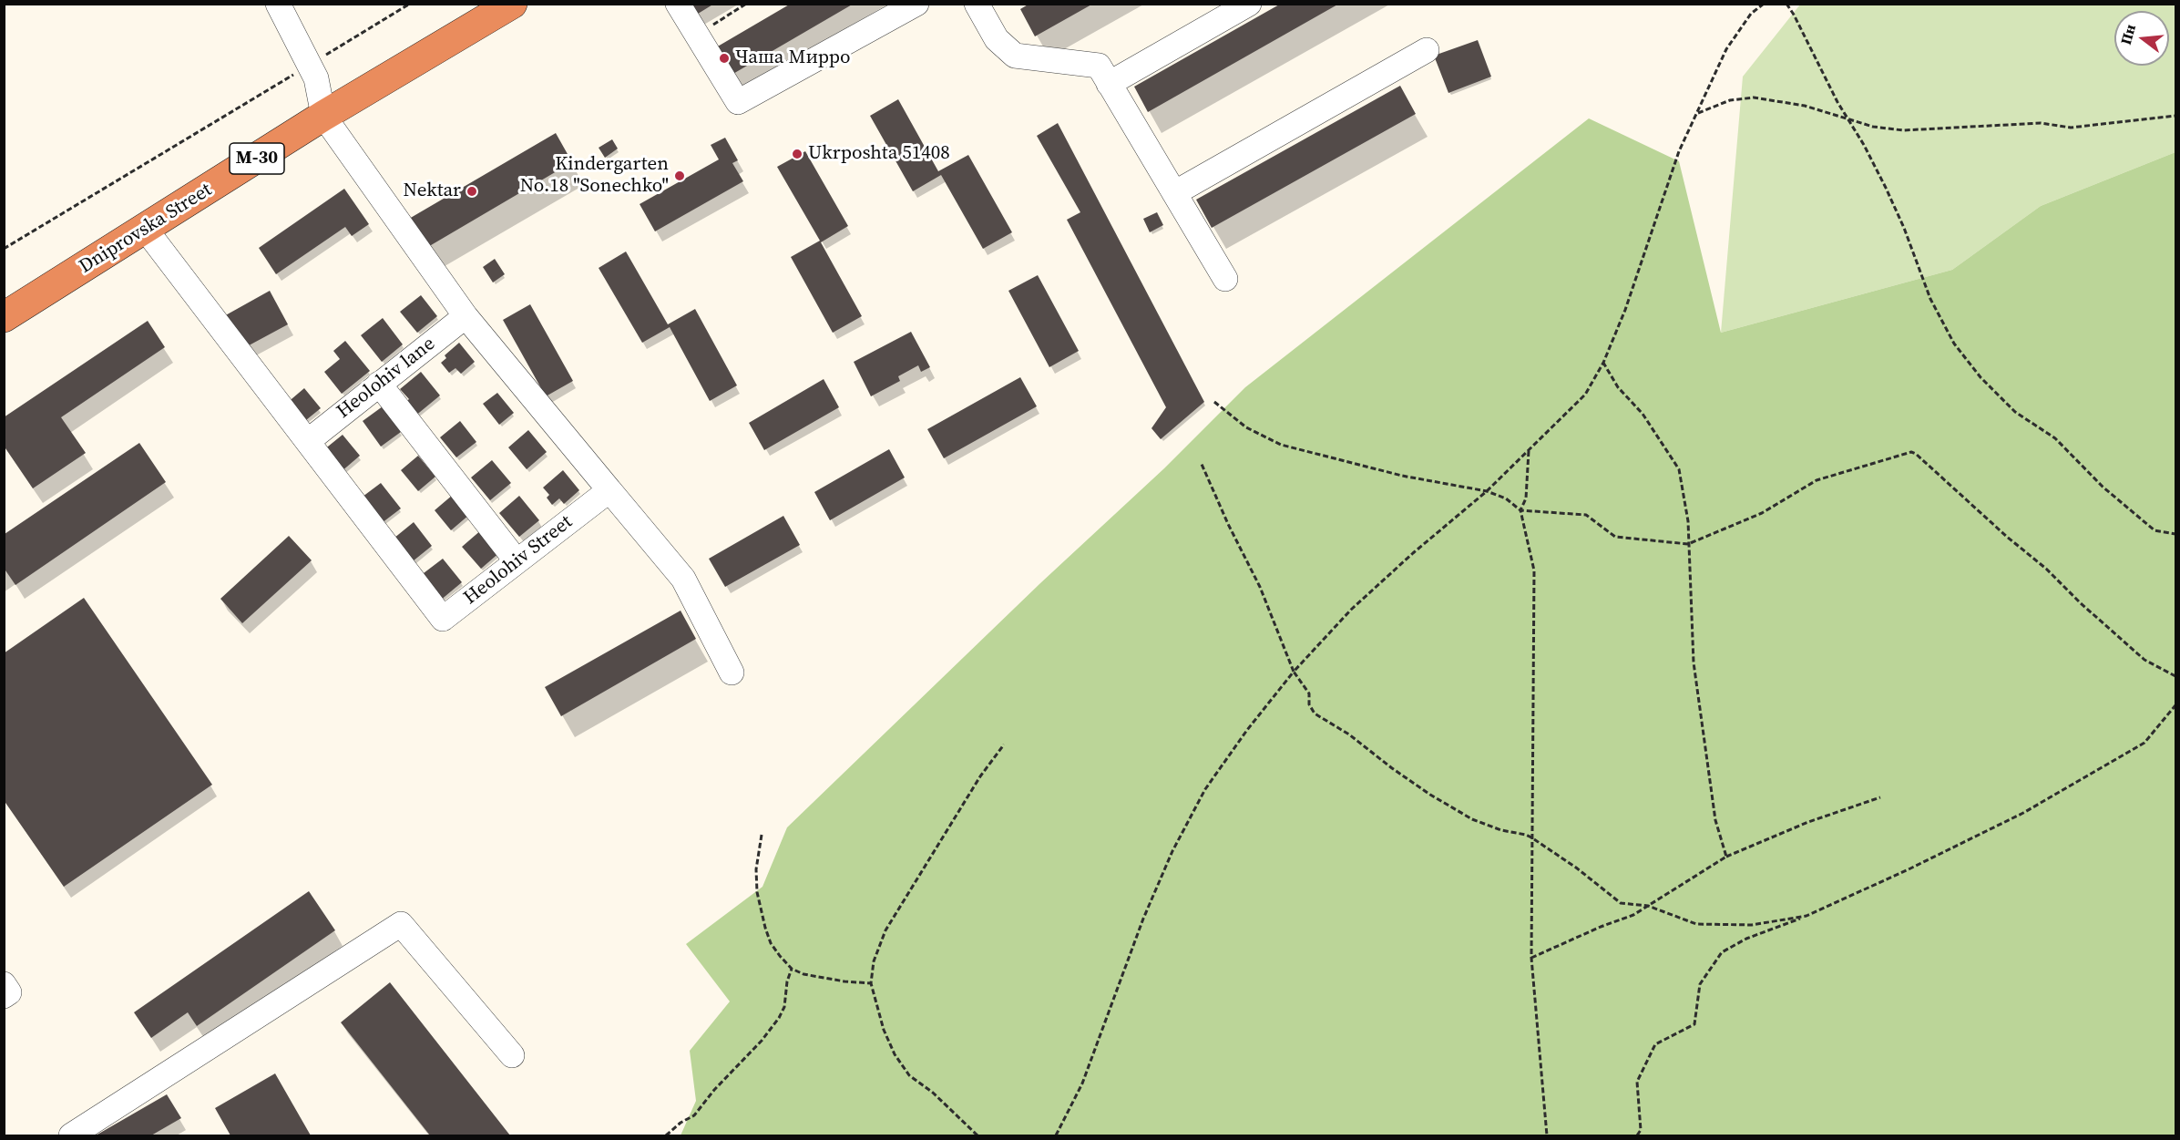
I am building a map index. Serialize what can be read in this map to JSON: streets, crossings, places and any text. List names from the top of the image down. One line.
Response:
{"streets":{"highway":["М-30","Dniprovska Street"],"street":["Heolohiv lane","Heolohiv Street"]},"crossings":[["Dniprovska Street","Heolohiv Street"],["Heolohiv lane","Heolohiv Street"]],"places":["Чаша Мирро","Ukrposhta 51408","Kindergarten No.18 \"Sonechko\"","Nektar"],"north":"left"}
